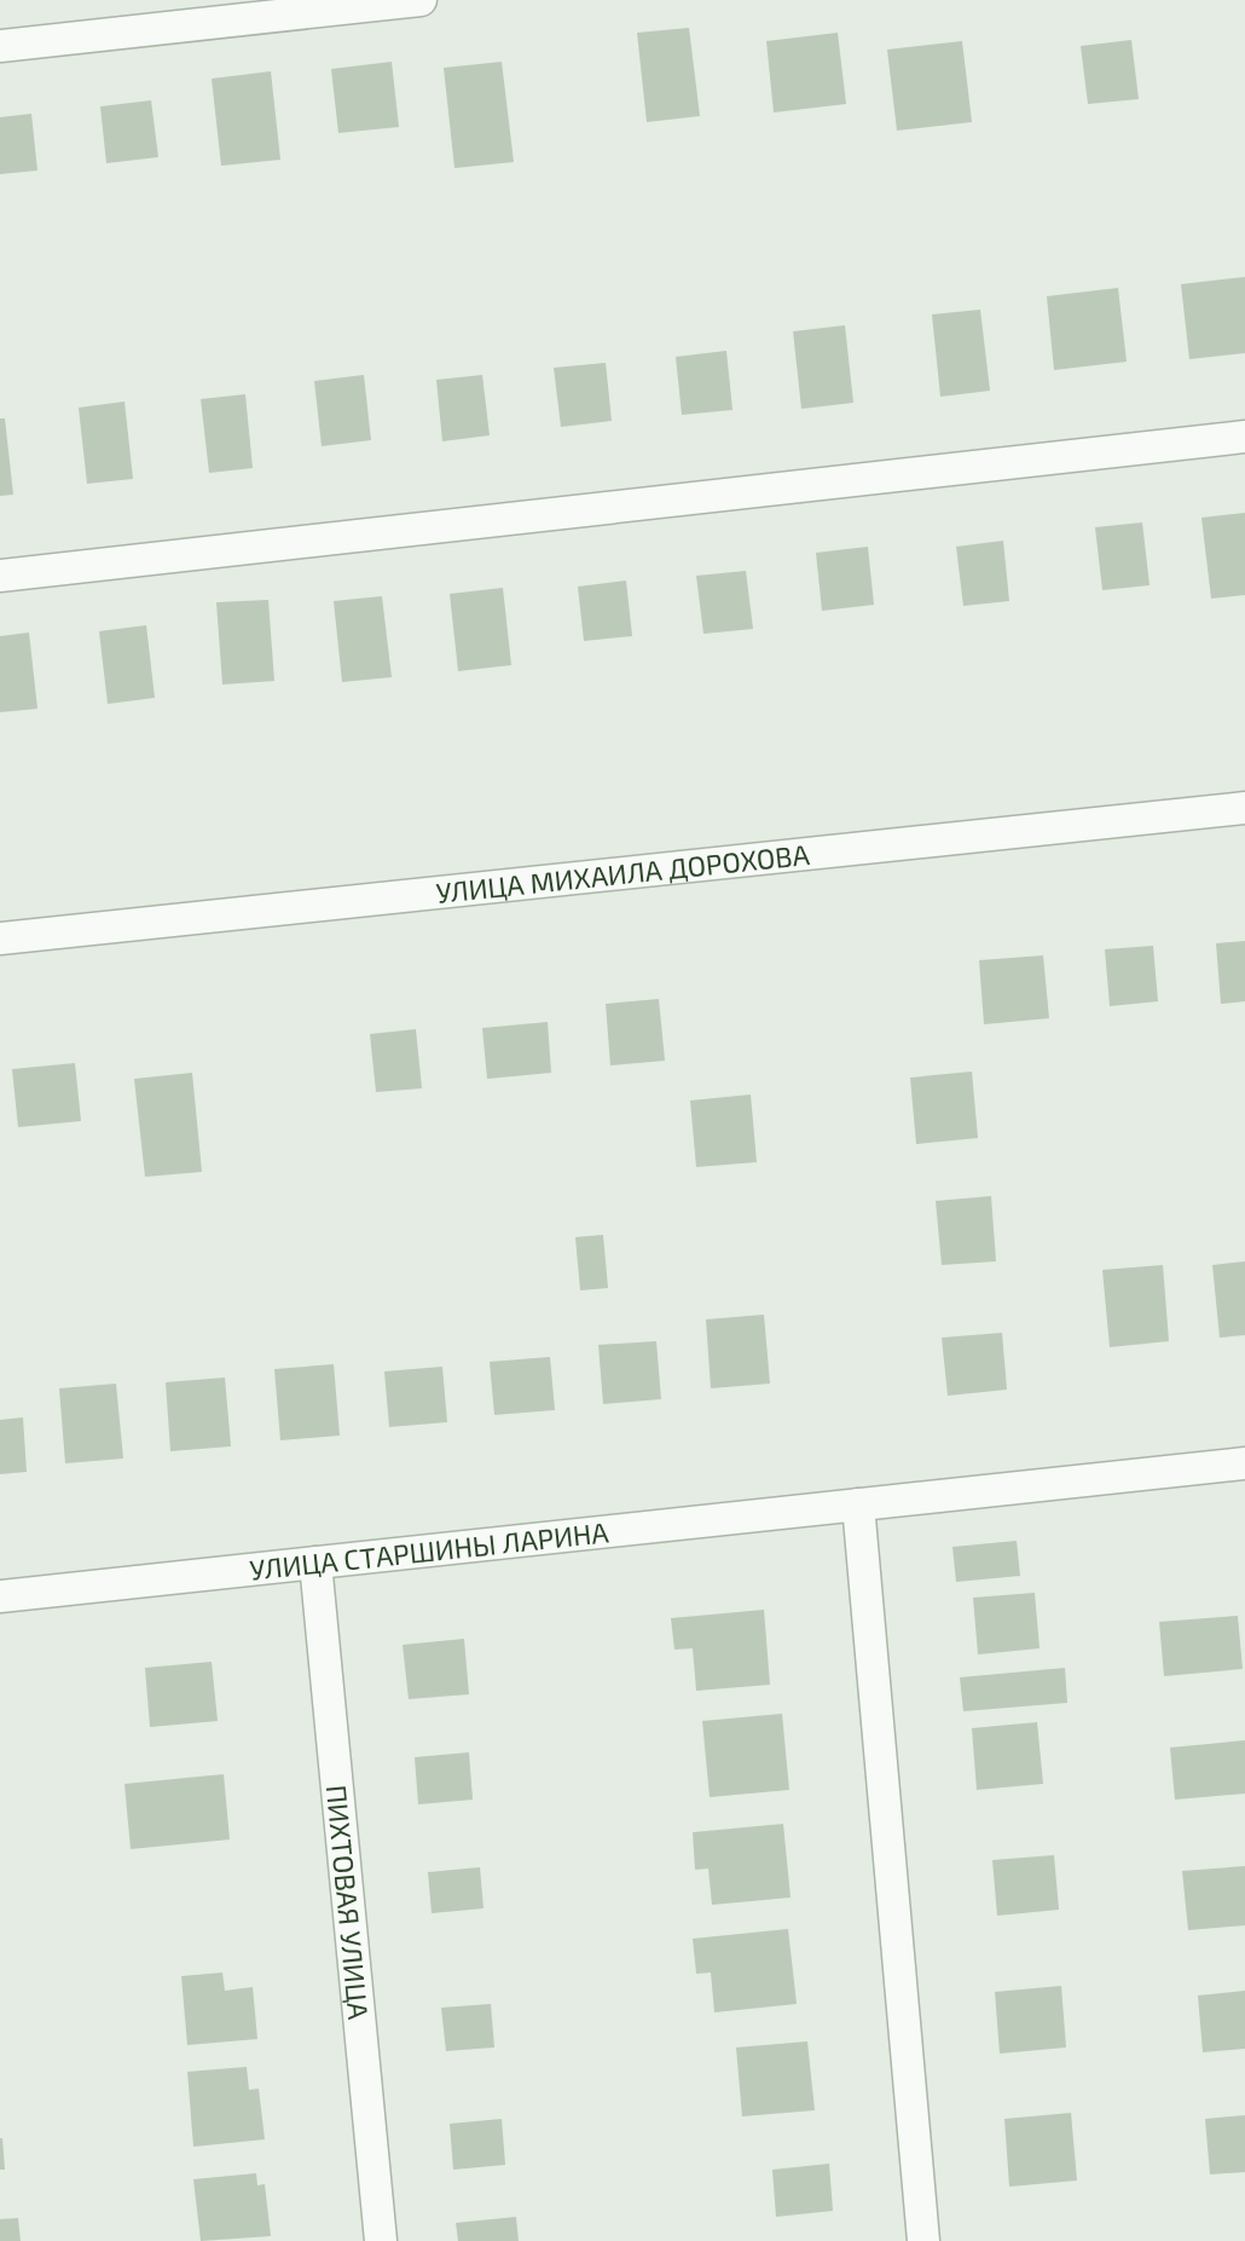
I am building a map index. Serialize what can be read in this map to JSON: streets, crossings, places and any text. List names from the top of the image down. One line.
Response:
{"streets":{"street":["УЛИЦА МИХАИЛА ДОРОХОВА","УЛИЦА СТАРШИНЫ ЛАРИНА","ПИХТОВАЯ УЛИЦА"]},"crossings":[["УЛИЦА СТАРШИНЫ ЛАРИНА","ПИХТОВАЯ УЛИЦА"]]}
